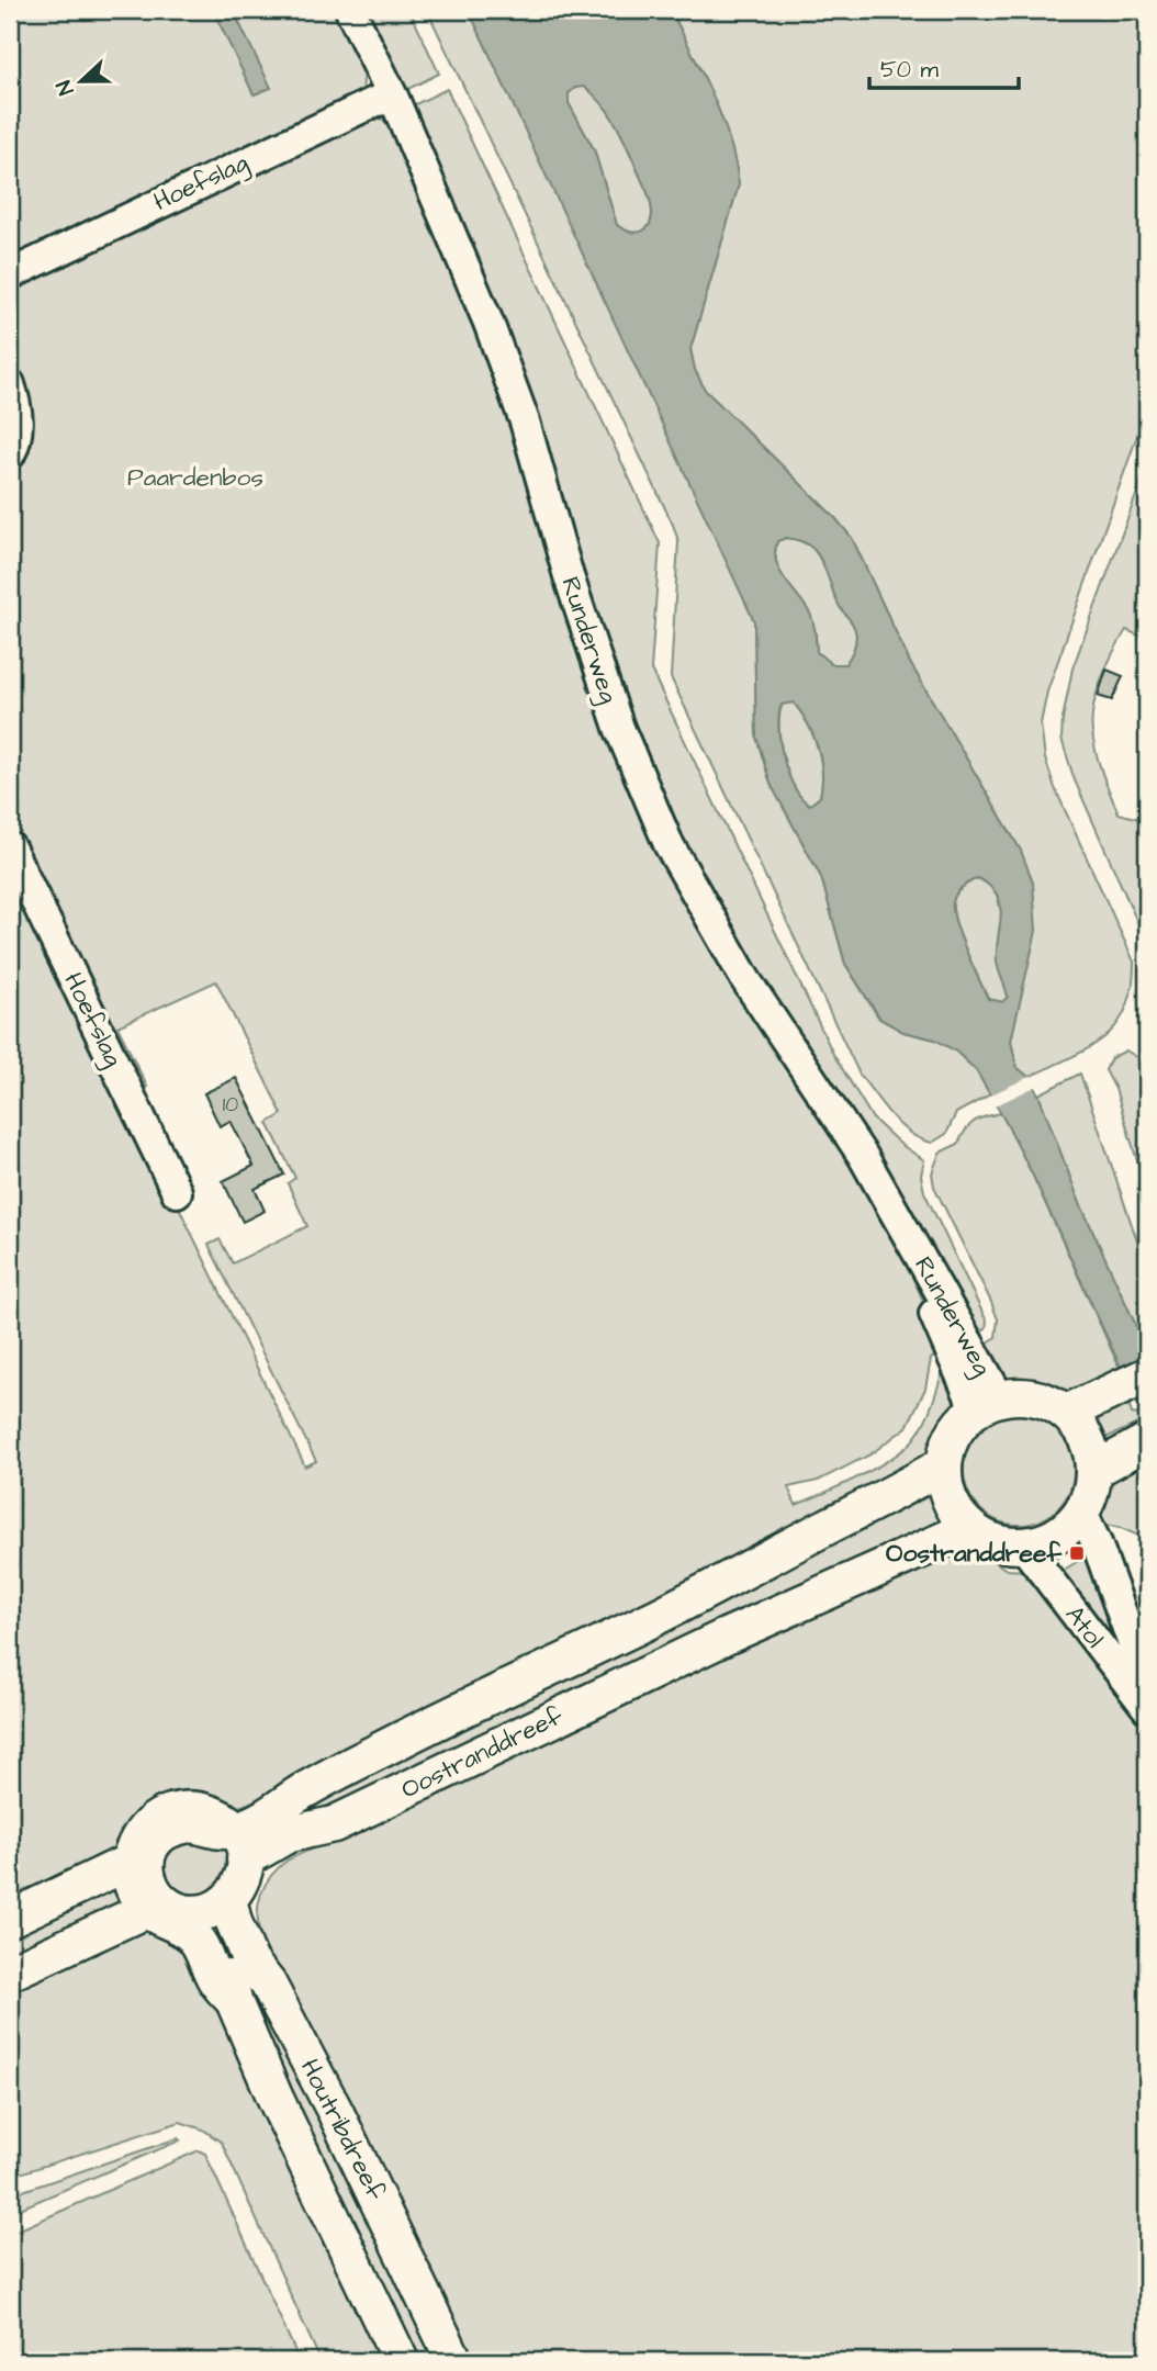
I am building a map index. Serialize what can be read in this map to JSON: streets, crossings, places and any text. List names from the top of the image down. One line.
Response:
{"streets":{"main road":["Oostranddreef","Houtribdreef"],"street":["Hoefslag","Runderweg","Atol"]},"crossings":[["Hoefslag","Runderweg"],["Runderweg","Atol"],["Runderweg","Oostranddreef"],["Atol","Oostranddreef"],["Oostranddreef","Houtribdreef"]],"parks":["Paardenbos"],"places":{"transit":["Oostranddreef"]},"house_numbers":["10"],"scale_bar":"50 m","north":"left"}
